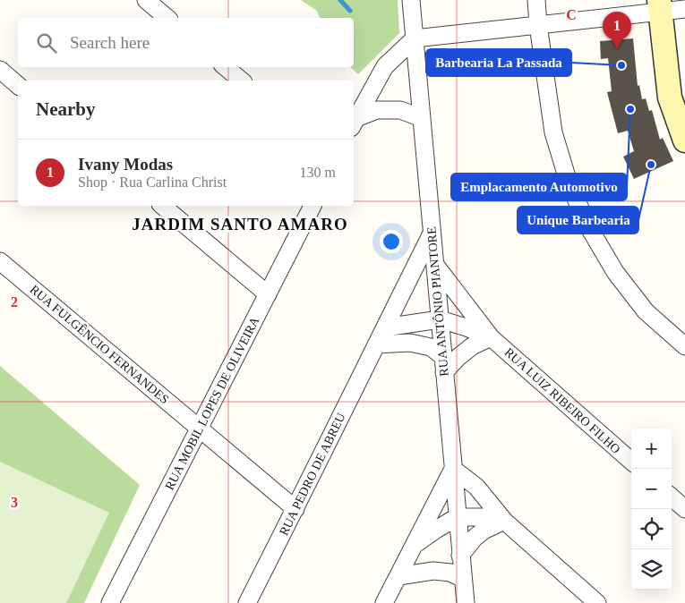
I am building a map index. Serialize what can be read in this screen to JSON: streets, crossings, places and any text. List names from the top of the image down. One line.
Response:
{"streets":{"street":["RUA ANTÔNIO PIANTORE","RUA FULGÊNCIO FERNANDES","RUA LUIZ RIBEIRO FILHO","RUA MOBIL LOPES DE OLIVEIRA","RUA PEDRO DE ABREU"]},"crossings":[["RUA ANTÔNIO PIANTORE","RUA LUIZ RIBEIRO FILHO"],["RUA ANTÔNIO PIANTORE","RUA PEDRO DE ABREU"],["RUA FULGÊNCIO FERNANDES","RUA MOBIL LOPES DE OLIVEIRA"],["RUA FULGÊNCIO FERNANDES","RUA PEDRO DE ABREU"]],"districts":["JARDIM SANTO AMARO"],"places":["Barbearia La Passada","Emplacamento Automotivo","Unique Barbearia"],"page":{"pins":"1","search":"Search here","heading":"Nearby","list":[{"mark":"1","name":"Ivany Modas","note":"Shop · Rua Carlina Christ","value":"130 m"}],"map_buttons":["+","−"]},"grid":{"columns":["C"],"rows":["2","3"]}}
